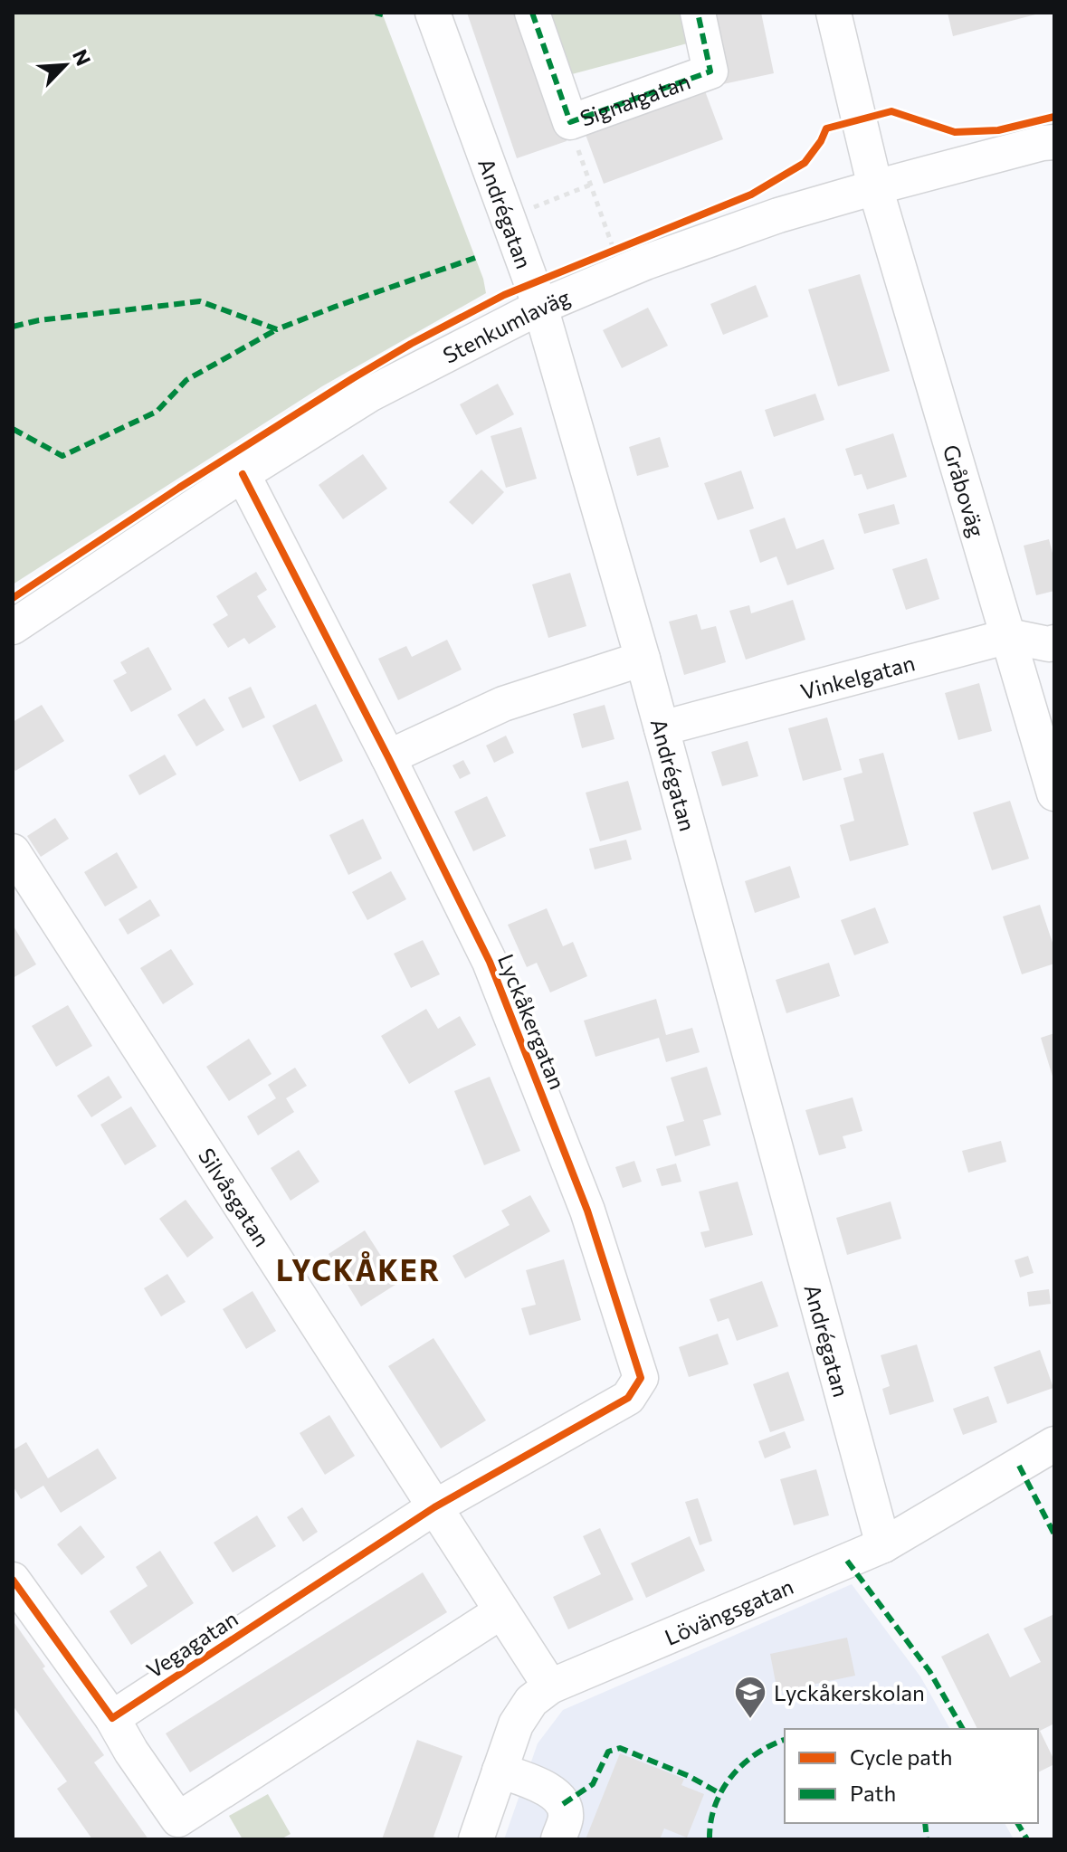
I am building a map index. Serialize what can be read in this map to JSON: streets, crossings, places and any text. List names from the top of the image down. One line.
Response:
{"streets":{"street":["Signalgatan","Andrégatan","Stenkumlaväg","Gråboväg","Vinkelgatan","Lyckåkergatan","Silvåsgatan","Lövängsgatan","Vegagatan"]},"crossings":[["Andrégatan","Stenkumlaväg"],["Andrégatan","Vinkelgatan"],["Andrégatan","Lövängsgatan"],["Stenkumlaväg","Gråboväg"],["Stenkumlaväg","Lyckåkergatan"],["Gråboväg","Vinkelgatan"],["Lyckåkergatan","Silvåsgatan"],["Lyckåkergatan","Vegagatan"],["Silvåsgatan","Lövängsgatan"],["Silvåsgatan","Vegagatan"]],"districts":["LYCKÅKER"],"places":{"school or university":["Lyckåkerskolan"]},"legend":["Cycle path","Path"],"north":"top right"}
